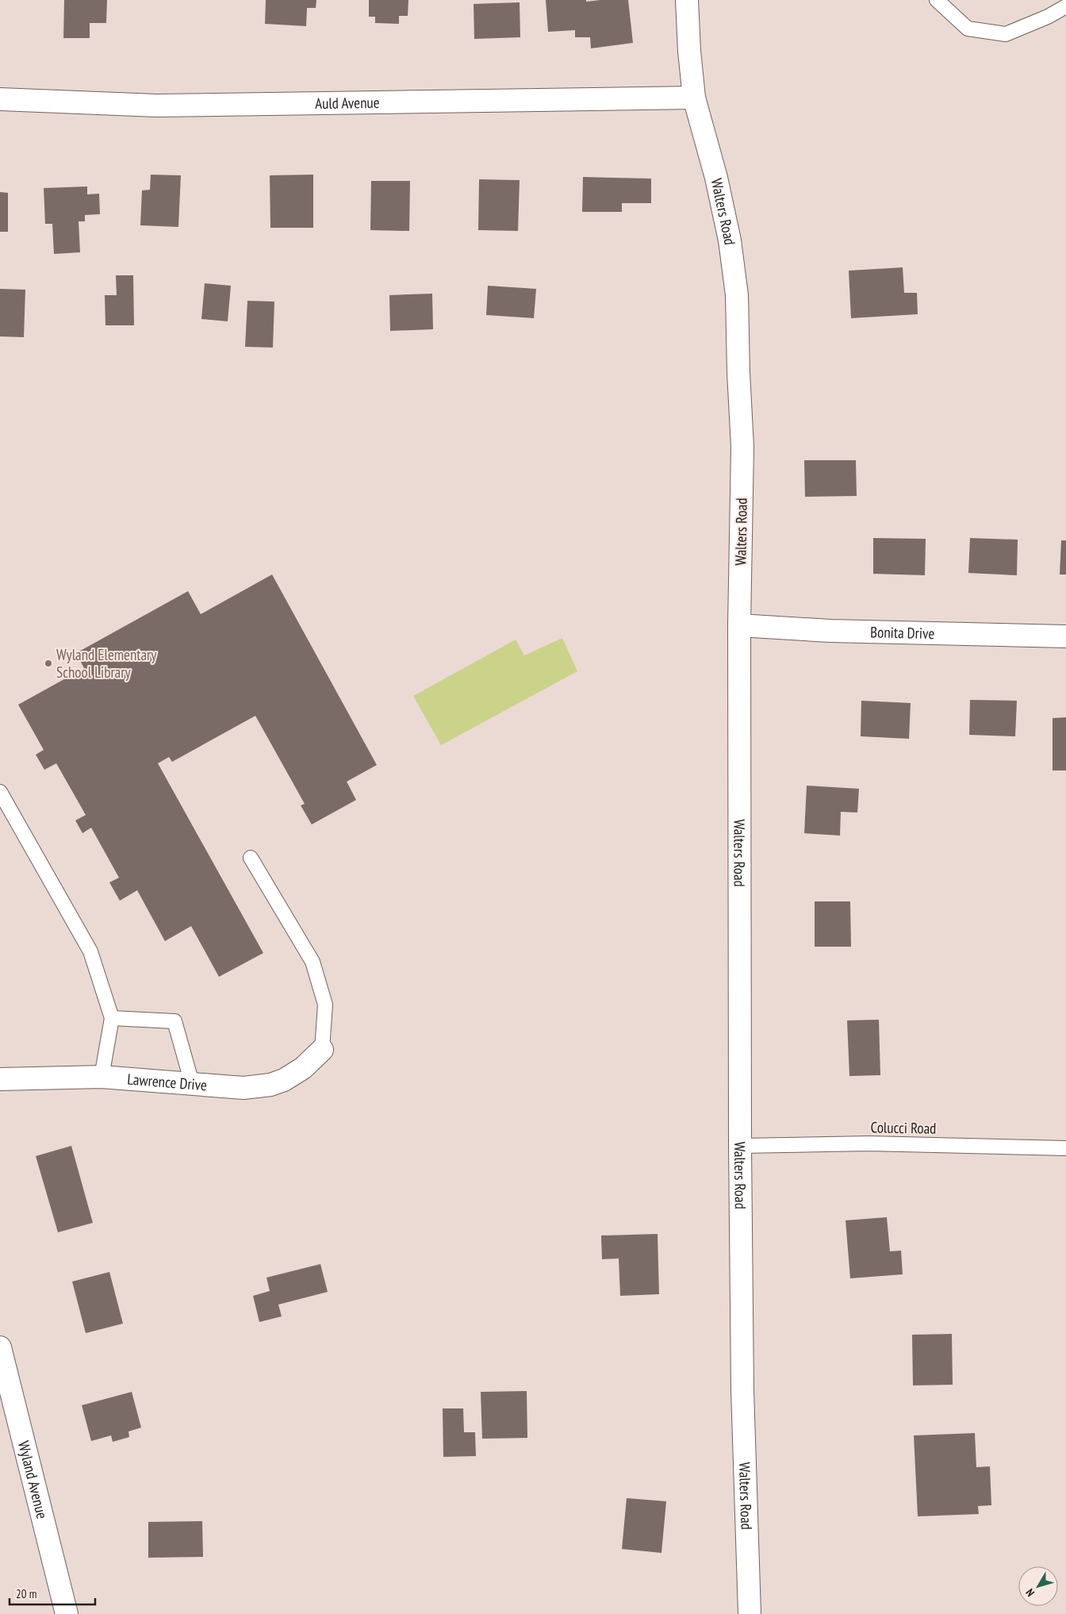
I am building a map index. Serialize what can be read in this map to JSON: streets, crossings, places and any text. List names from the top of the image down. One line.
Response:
{"streets":{"street":["Auld Avenue","Walters Road","Bonita Drive","Lawrence Drive","Wyland Avenue"],"lane":["Colucci Road"]},"crossings":[["Auld Avenue","Walters Road"],["Walters Road","Bonita Drive"],["Walters Road","Colucci Road"]],"places":["Wyland Elementary School Library"],"scale_bar":"20 m","north":"bottom left"}
